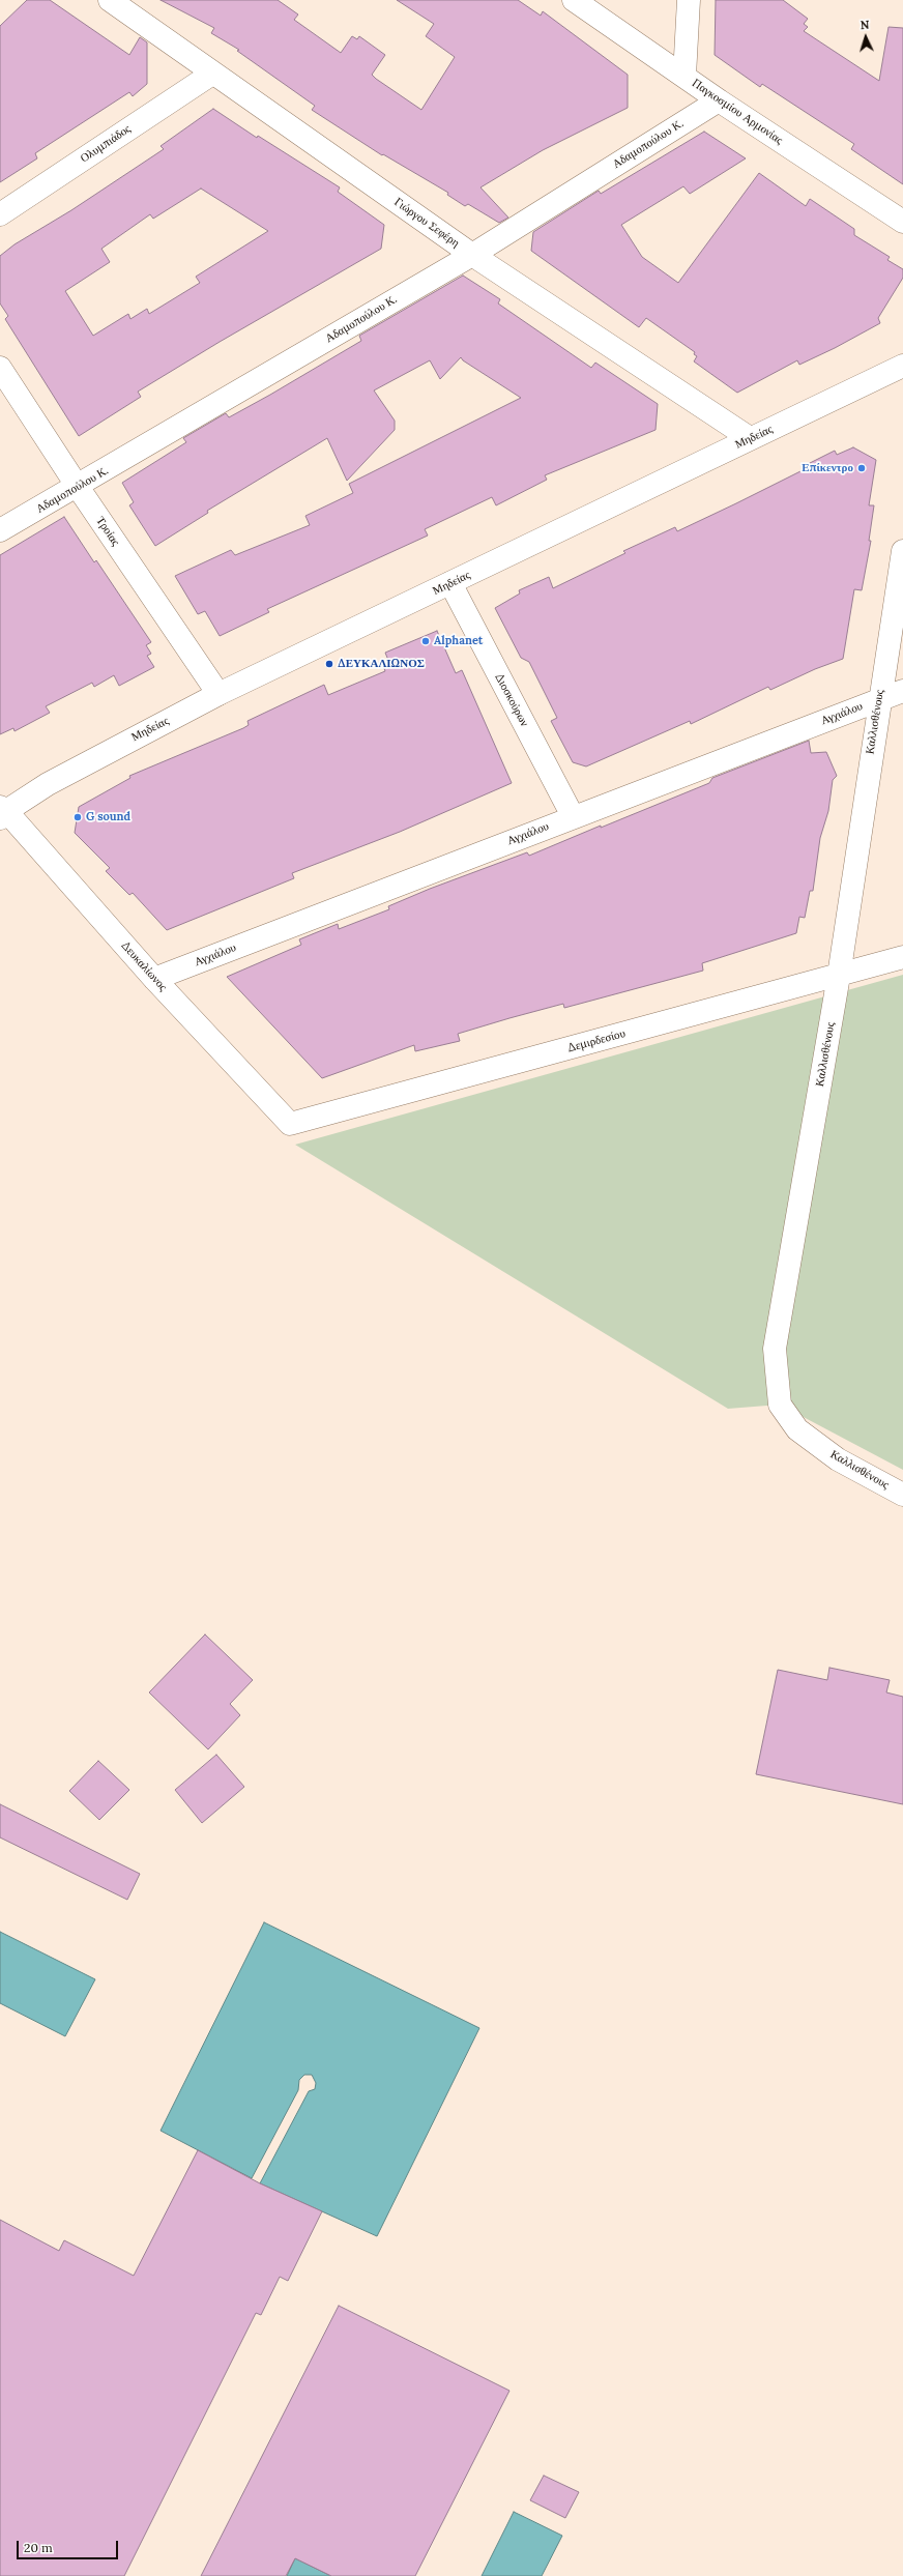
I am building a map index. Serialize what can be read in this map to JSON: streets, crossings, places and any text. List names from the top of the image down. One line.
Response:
{"streets":{"street":["Παγκοσμίου Αρμονίας","Ολυμπιάδος","Αδαμοπούλου Κ.","Γιώργου Σεφέρη","Μηδείας","Τροίας","Διοσκούρων","Αγχιάλου","Καλλισθένους","Δευκαλίωνος","Δεμιρδεσίου"]},"crossings":[["Παγκοσμίου Αρμονίας","Αδαμοπούλου Κ."],["Ολυμπιάδος","Γιώργου Σεφέρη"],["Αδαμοπούλου Κ.","Γιώργου Σεφέρη"],["Αδαμοπούλου Κ.","Τροίας"],["Γιώργου Σεφέρη","Μηδείας"],["Μηδείας","Τροίας"],["Μηδείας","Διοσκούρων"],["Μηδείας","Δευκαλίωνος"],["Διοσκούρων","Αγχιάλου"],["Αγχιάλου","Καλλισθένους"],["Αγχιάλου","Δευκαλίωνος"],["Καλλισθένους","Δεμιρδεσίου"],["Δευκαλίωνος","Δεμιρδεσίου"]],"places":["Επίκεντρο","Alphanet","ΔΕΥΚΑΛΙΩΝΟΣ","G sound"],"scale_bar":"20 m","north":"top"}
